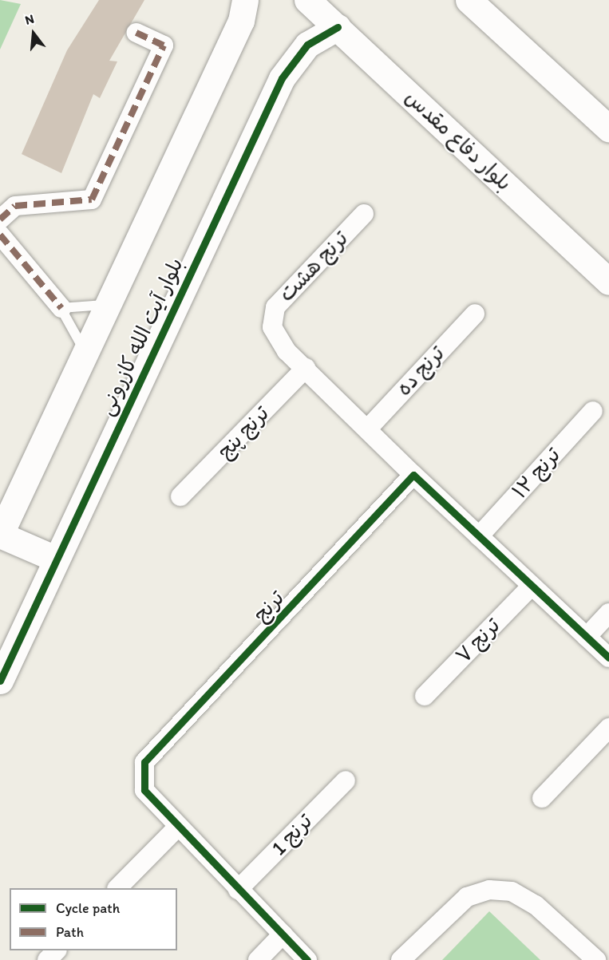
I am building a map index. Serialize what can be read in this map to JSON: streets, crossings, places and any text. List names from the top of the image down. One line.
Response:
{"streets":{"street":["بلوار دفاع مقدس","ترنج هشت","بلوار آیت الله کازرونی","ترنج ده","ترنج پنج","ترنج ۱۲","ترنج","ترنج ۷","ترنج 1"]},"crossings":[["بلوار دفاع مقدس","بلوار آیت الله کازرونی"],["ترنج هشت","ترنج ده"],["ترنج هشت","ترنج پنج"],["ترنج هشت","ترنج"],["ترنج","ترنج 1"]],"legend":["Cycle path","Path"],"north":"top"}
